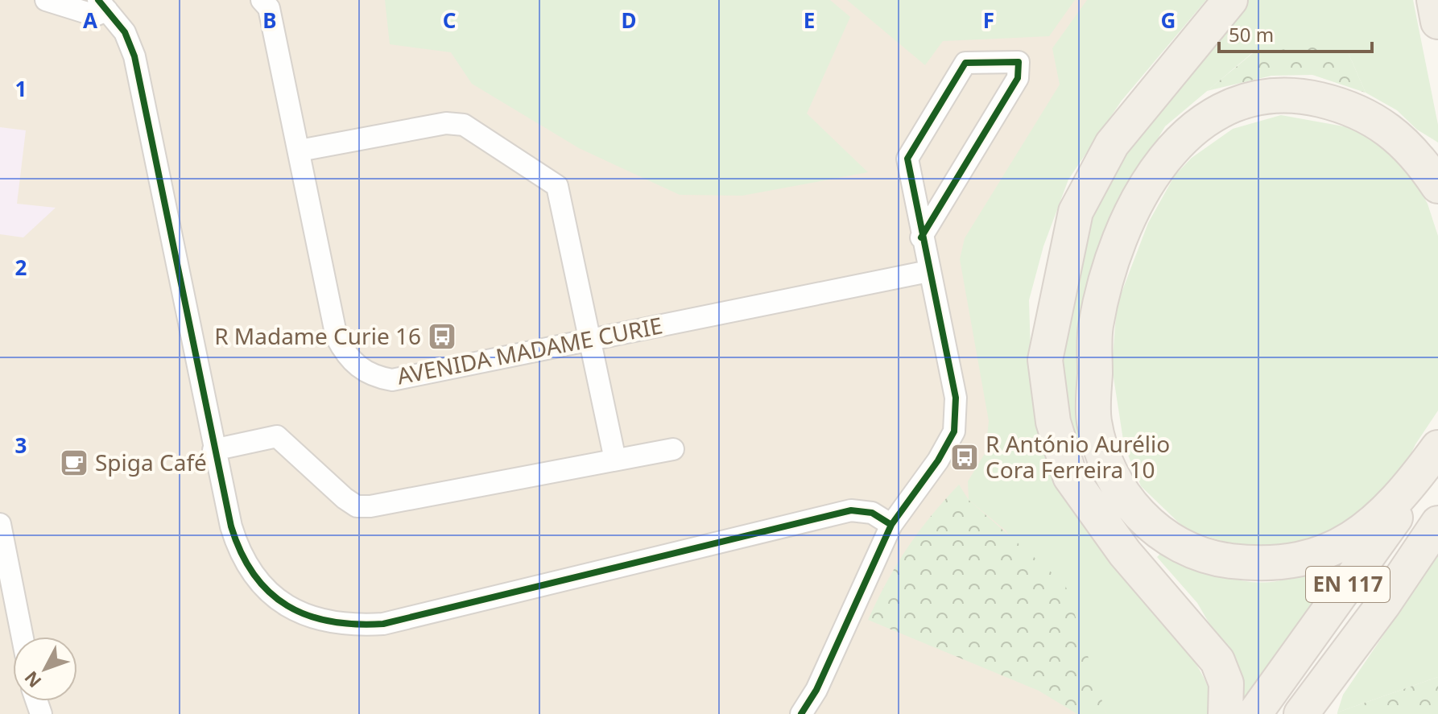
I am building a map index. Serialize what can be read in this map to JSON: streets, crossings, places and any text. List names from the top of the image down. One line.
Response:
{"streets":{"highway":["EN 117"],"street":["AVENIDA MADAME CURIE"]},"places":{"bus stop":["R Madame Curie 16","R António Aurélio Cora Ferreira 10"],"cafe":["Spiga Café"]},"scale_bar":"50 m","north":"bottom left","grid":{"columns":["A","B","C","D","E","F","G"],"rows":["1","2","3"]}}
